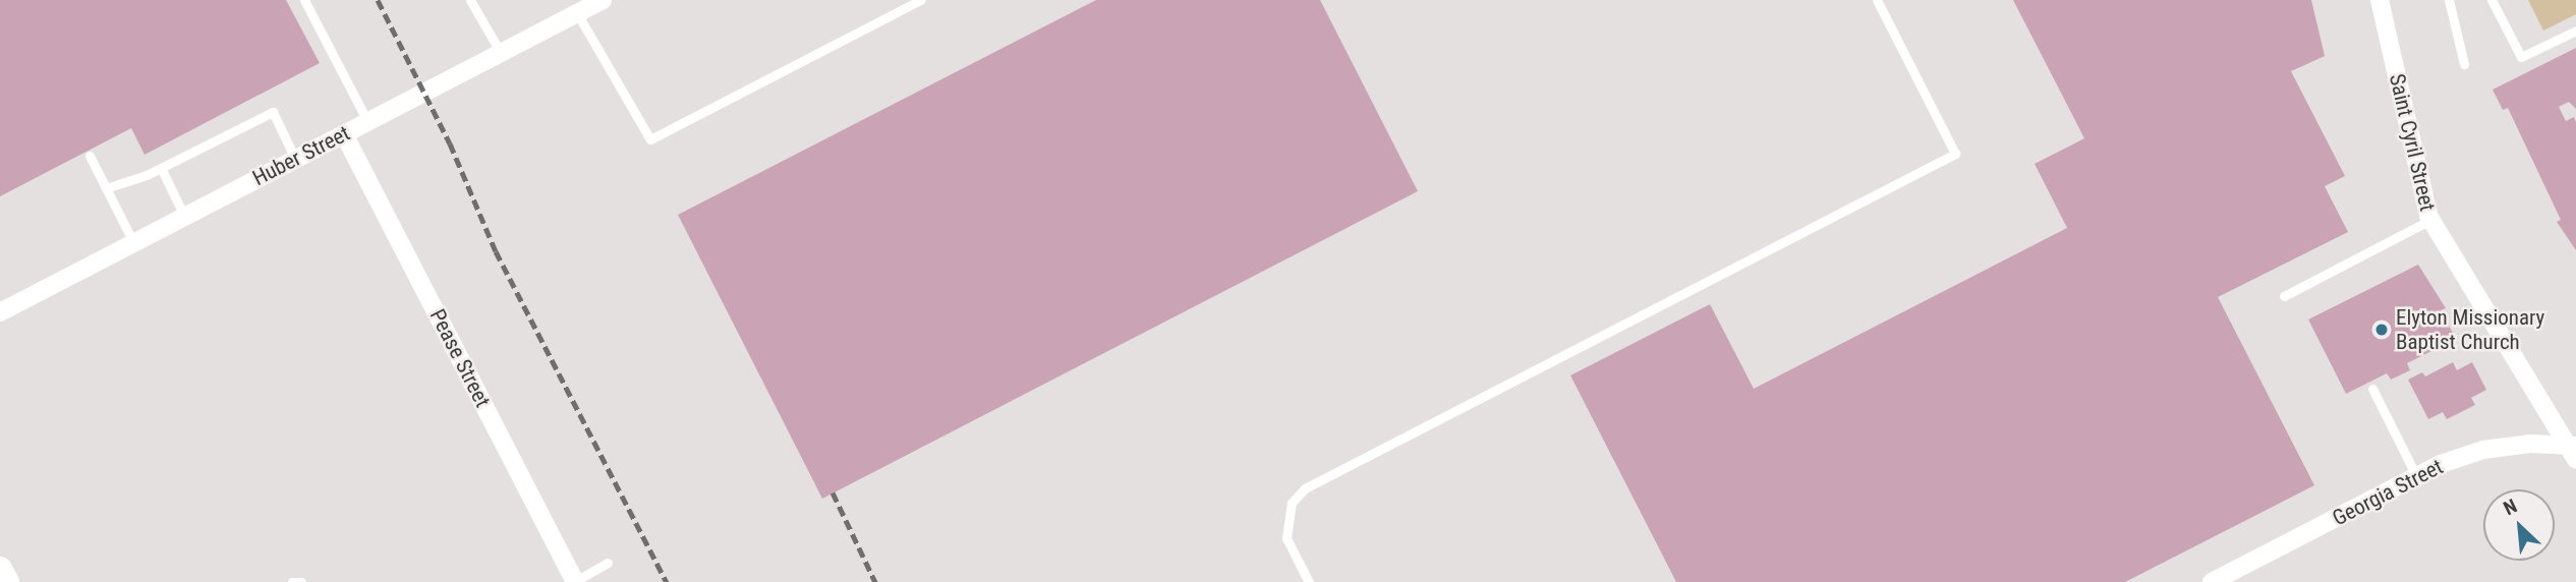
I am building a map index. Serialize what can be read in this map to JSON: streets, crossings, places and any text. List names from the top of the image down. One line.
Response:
{"streets":{"street":["Saint Cyril Street","Huber Street","Pease Street","Georgia Street"]},"crossings":[["Saint Cyril Street","Georgia Street"],["Huber Street","Pease Street"]],"places":["Elyton Missionary Baptist Church"],"north":"top left"}
